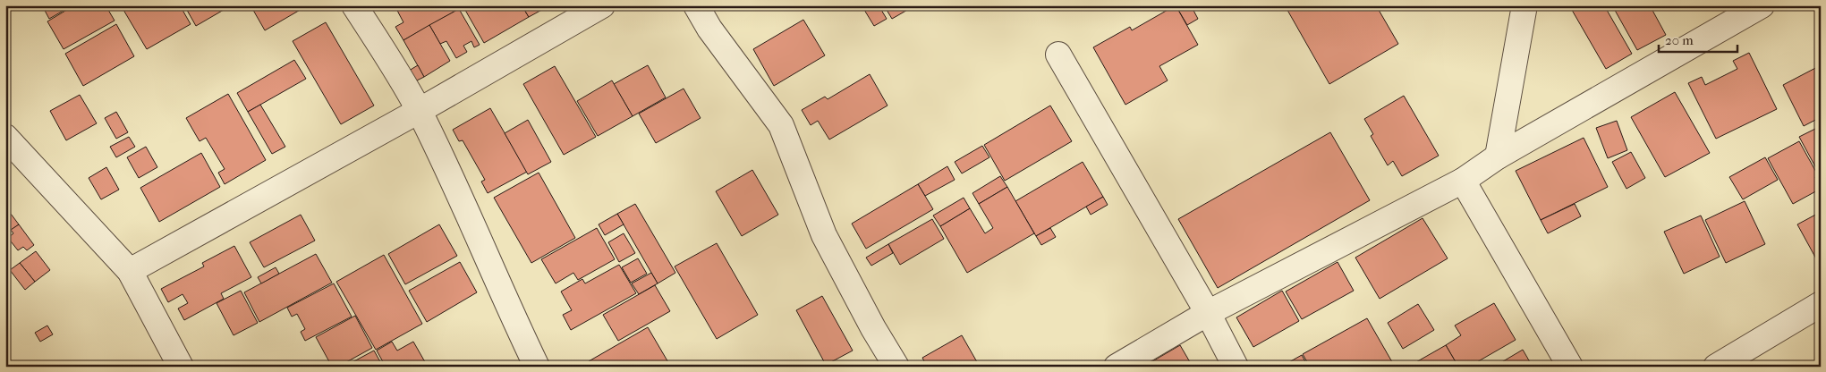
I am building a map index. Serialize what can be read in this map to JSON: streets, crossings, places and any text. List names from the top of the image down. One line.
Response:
{"scale_bar":"20 m"}
